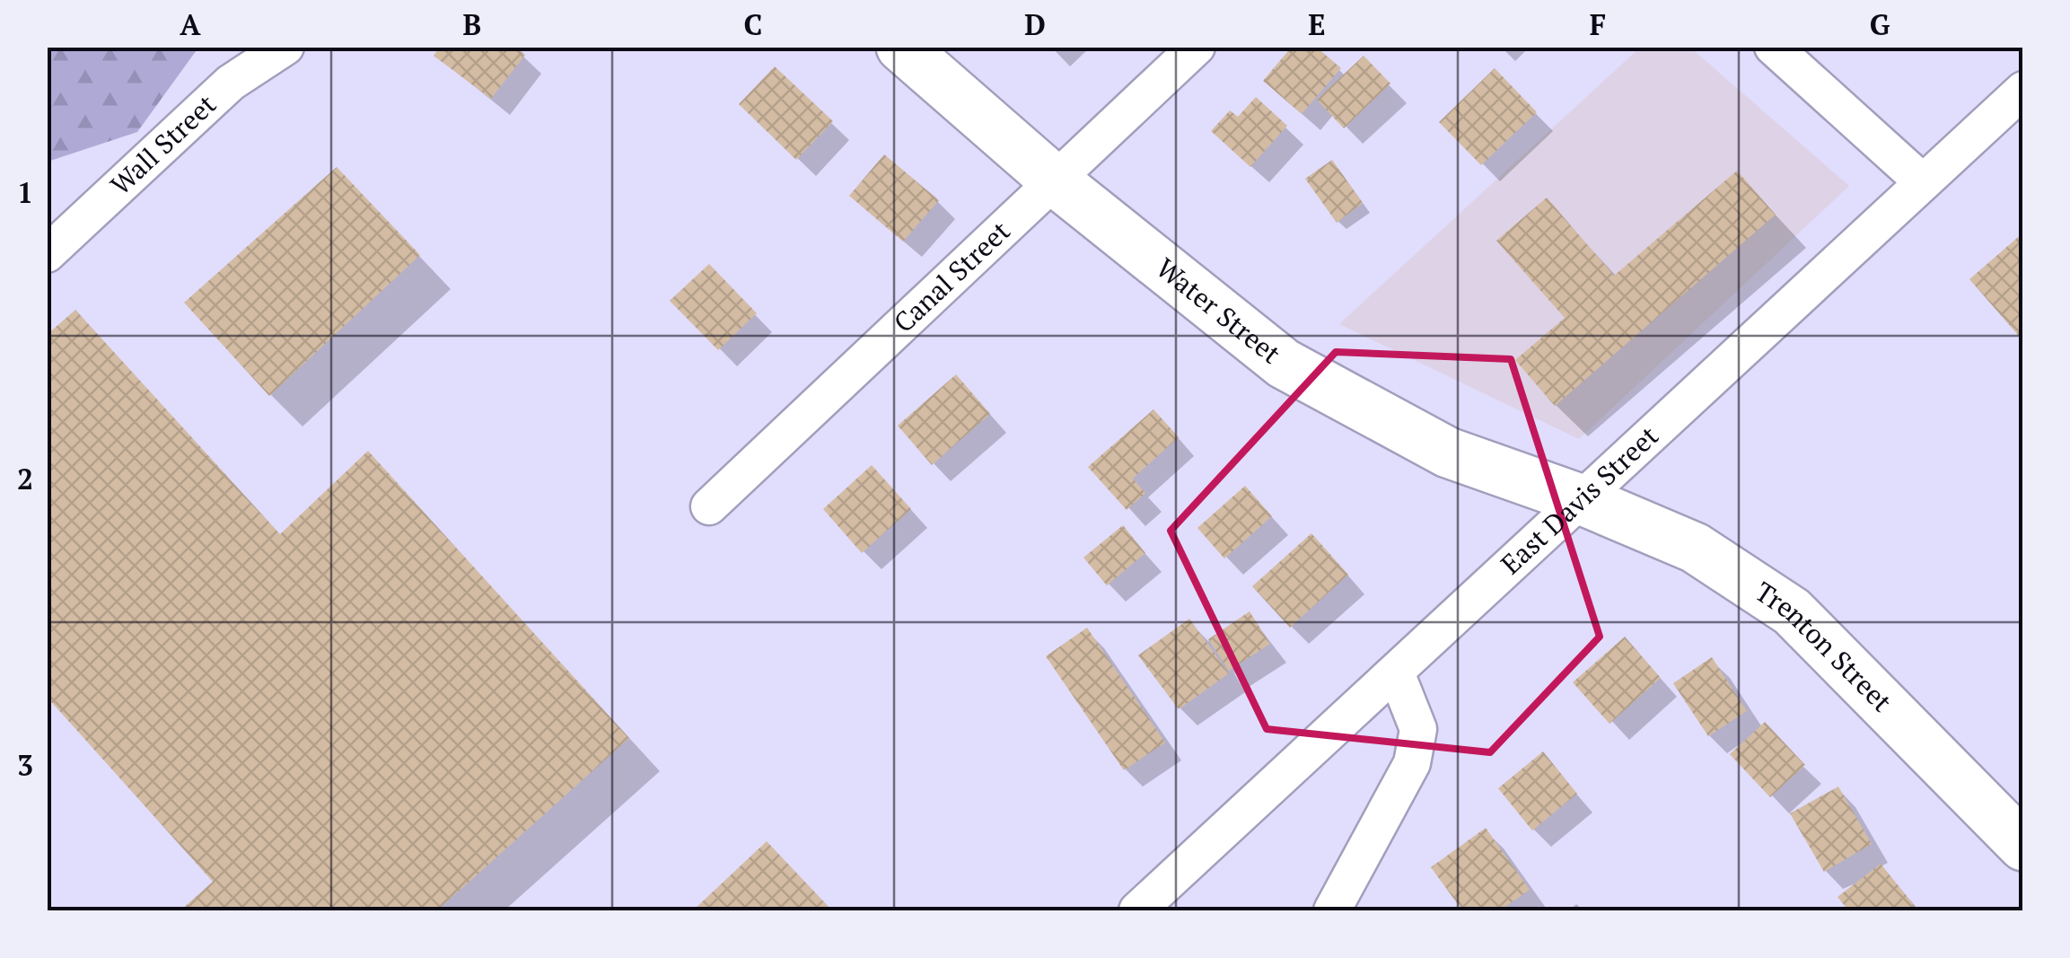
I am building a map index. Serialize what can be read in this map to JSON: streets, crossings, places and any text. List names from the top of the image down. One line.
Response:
{"streets":{"main road":["Water Street","Trenton Street"],"street":["Wall Street","Canal Street","East Davis Street"]},"crossings":[["Canal Street","Water Street"],["Water Street","East Davis Street"],["Water Street","Trenton Street"],["East Davis Street","Trenton Street"]],"grid":{"columns":["A","B","C","D","E","F","G"],"rows":["1","2","3"]}}
